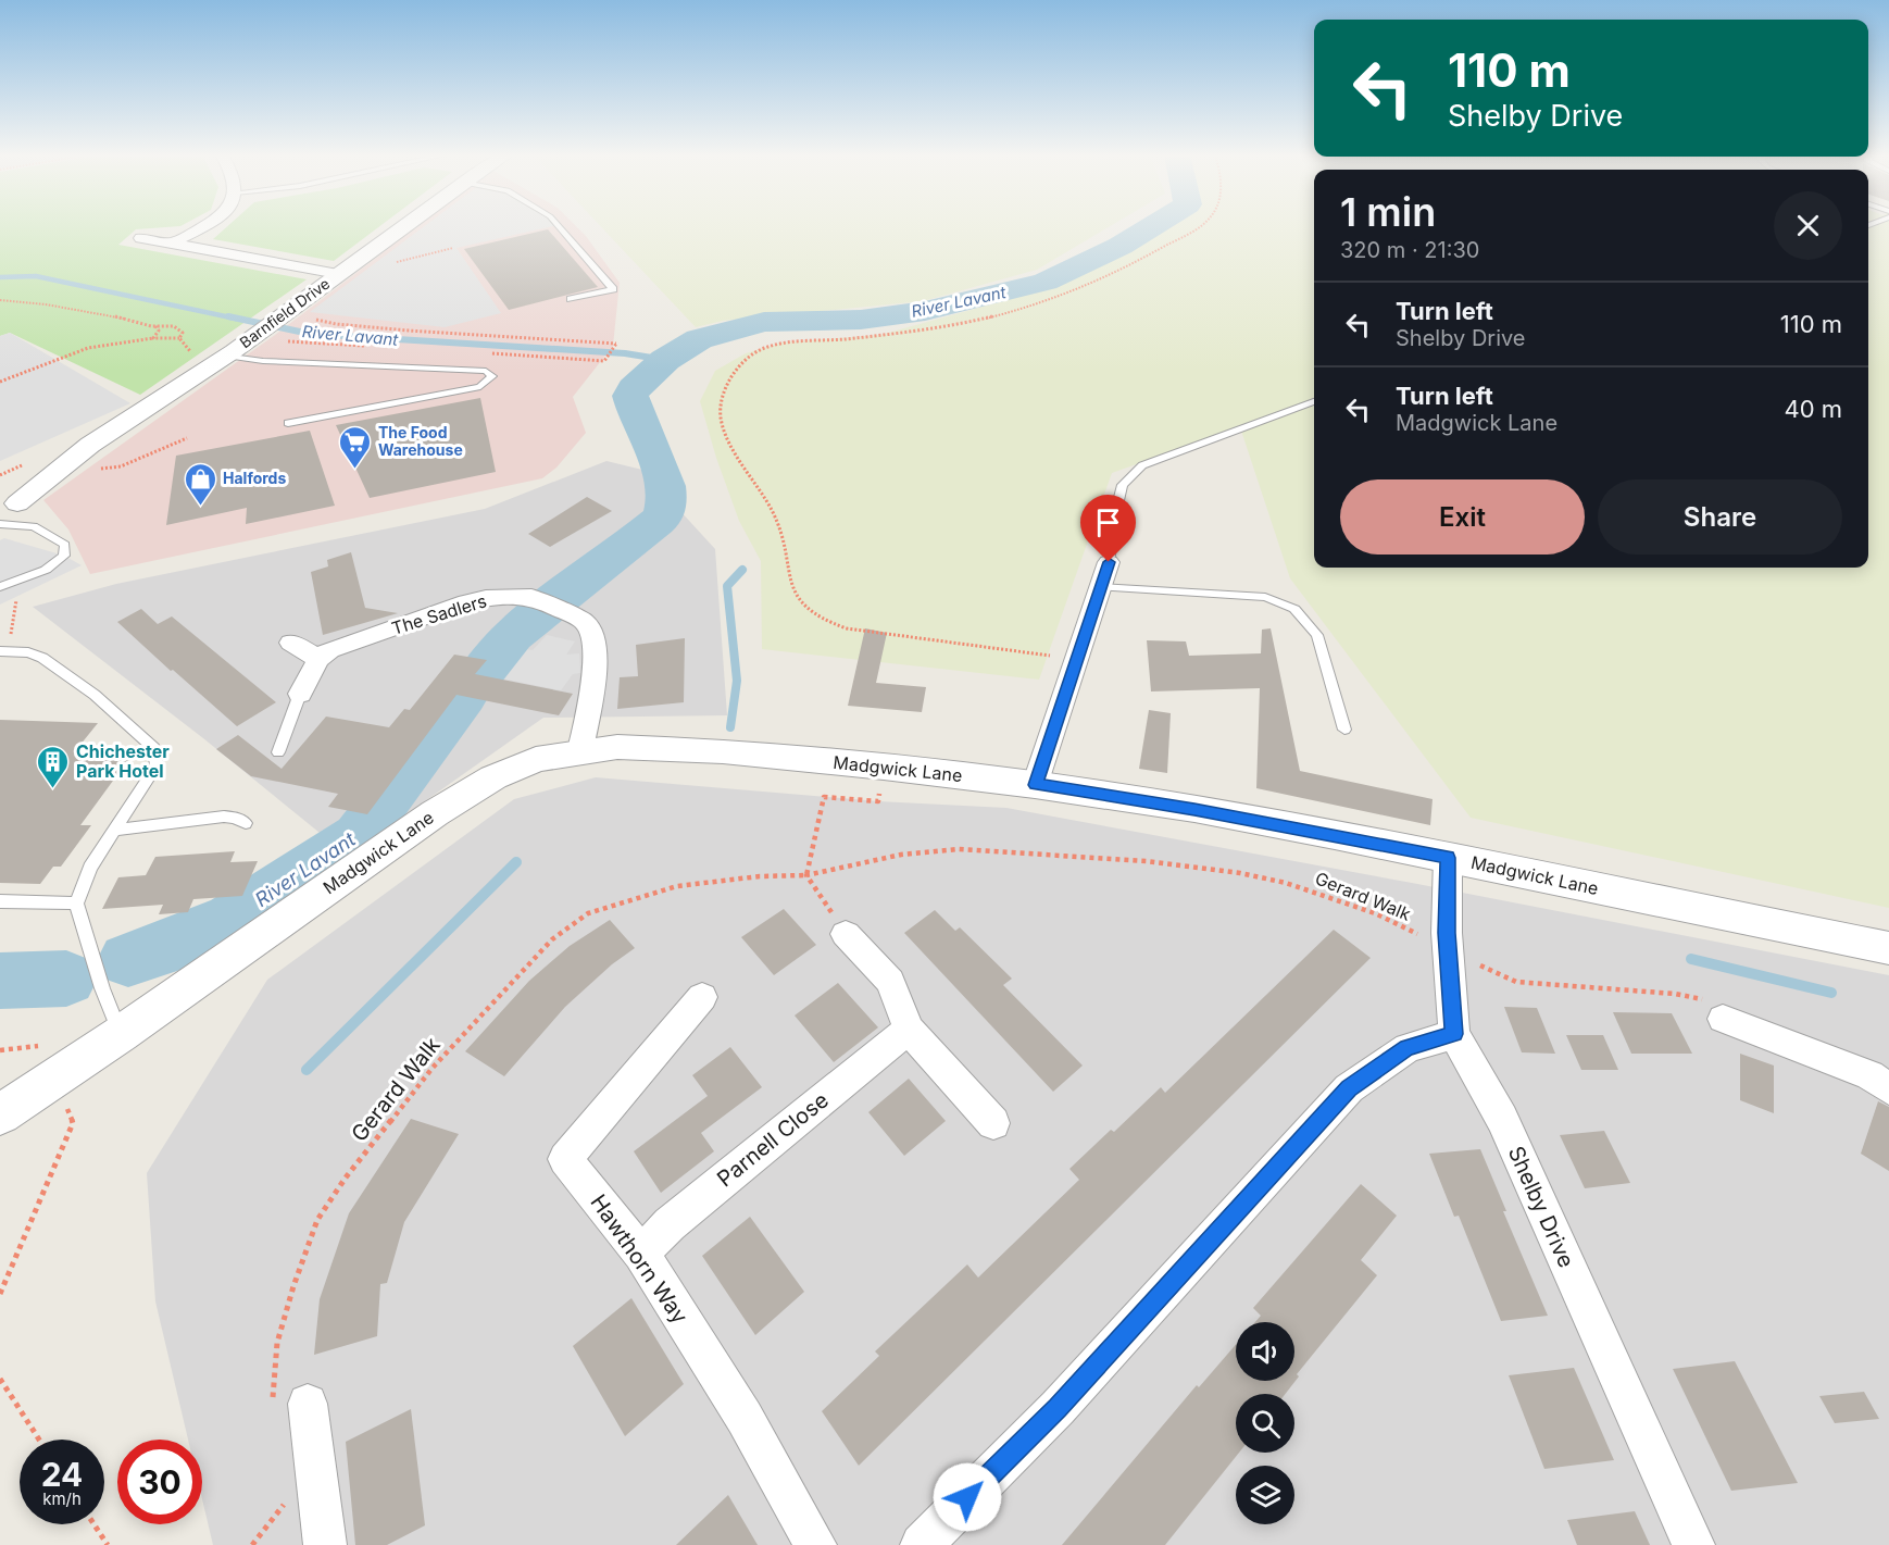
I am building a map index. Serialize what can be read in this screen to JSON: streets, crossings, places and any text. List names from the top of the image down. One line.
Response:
{"streets":{"street":["Barnfield Drive","The Sadlers","Madgwick Lane","Parnell Close","Shelby Drive","Hawthorn Way"],"path":["Gerard Walk"]},"crossings":[["The Sadlers","Madgwick Lane"],["Madgwick Lane","Shelby Drive"],["Gerard Walk","Shelby Drive"],["Parnell Close","Hawthorn Way"]],"water":["River Lavant"],"places":{"supermarket":["The Food Warehouse"],"shop":["Halfords"],"building":["Chichester Park Hotel"]},"page":{"turn":["110 m","Shelby Drive"],"heading":["1 min","320 m · 21:30"],"list":[{"name":"Turn left","note":"Shelby Drive","value":"110 m"},{"name":"Turn left","note":"Madgwick Lane","value":"40 m"}],"buttons":["Exit","Share"],"speed":"24 km/h","limit":"30"}}
